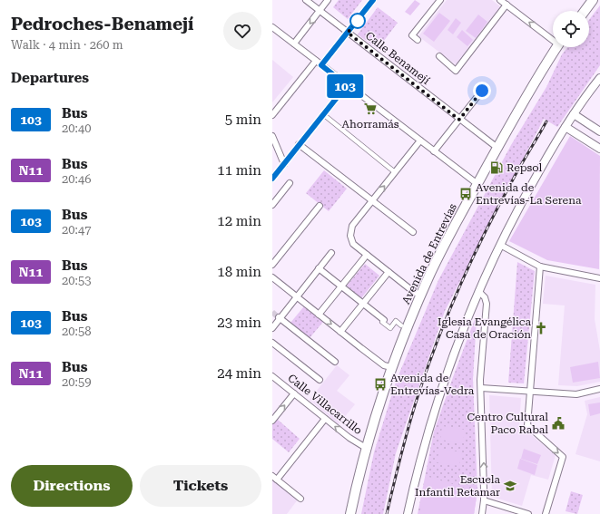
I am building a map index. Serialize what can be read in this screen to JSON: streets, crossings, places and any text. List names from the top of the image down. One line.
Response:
{"streets":{"main road":["Avenida de Entrevías"],"street":["Calle Benamejí","Calle Villacarrillo"]},"crossings":[["Calle Benamejí","Avenida de Entrevías"],["Avenida de Entrevías","Calle Villacarrillo"]],"one_way":["Calle Villacarrillo"],"places":{"supermarket":["Ahorramás"],"fuel station":["Repsol"],"bus stop":["Avenida de Entrevías-La Serena","Avenida de Entrevías-Vedra"],"church":["Iglesia Evangélica Casa de Oración"],"public building":["Centro Cultural Paco Rabal"],"school or university":["Escuela Infantil Retamar"]},"lines":["bus line 103"],"page":{"heading":[["Pedroches-Benamejí","Walk · 4 min · 260 m"],"Departures"],"on_map":"103","list":[{"mark":"103","name":"Bus","note":"20:40","value":"5 min"},{"mark":"N11","name":"Bus","note":"20:46","value":"11 min"},{"mark":"103","name":"Bus","note":"20:47","value":"12 min"},{"mark":"N11","name":"Bus","note":"20:53","value":"18 min"},{"mark":"103","name":"Bus","note":"20:58","value":"23 min"},{"mark":"N11","name":"Bus","note":"20:59","value":"24 min"}],"buttons":["Directions","Tickets"]}}
